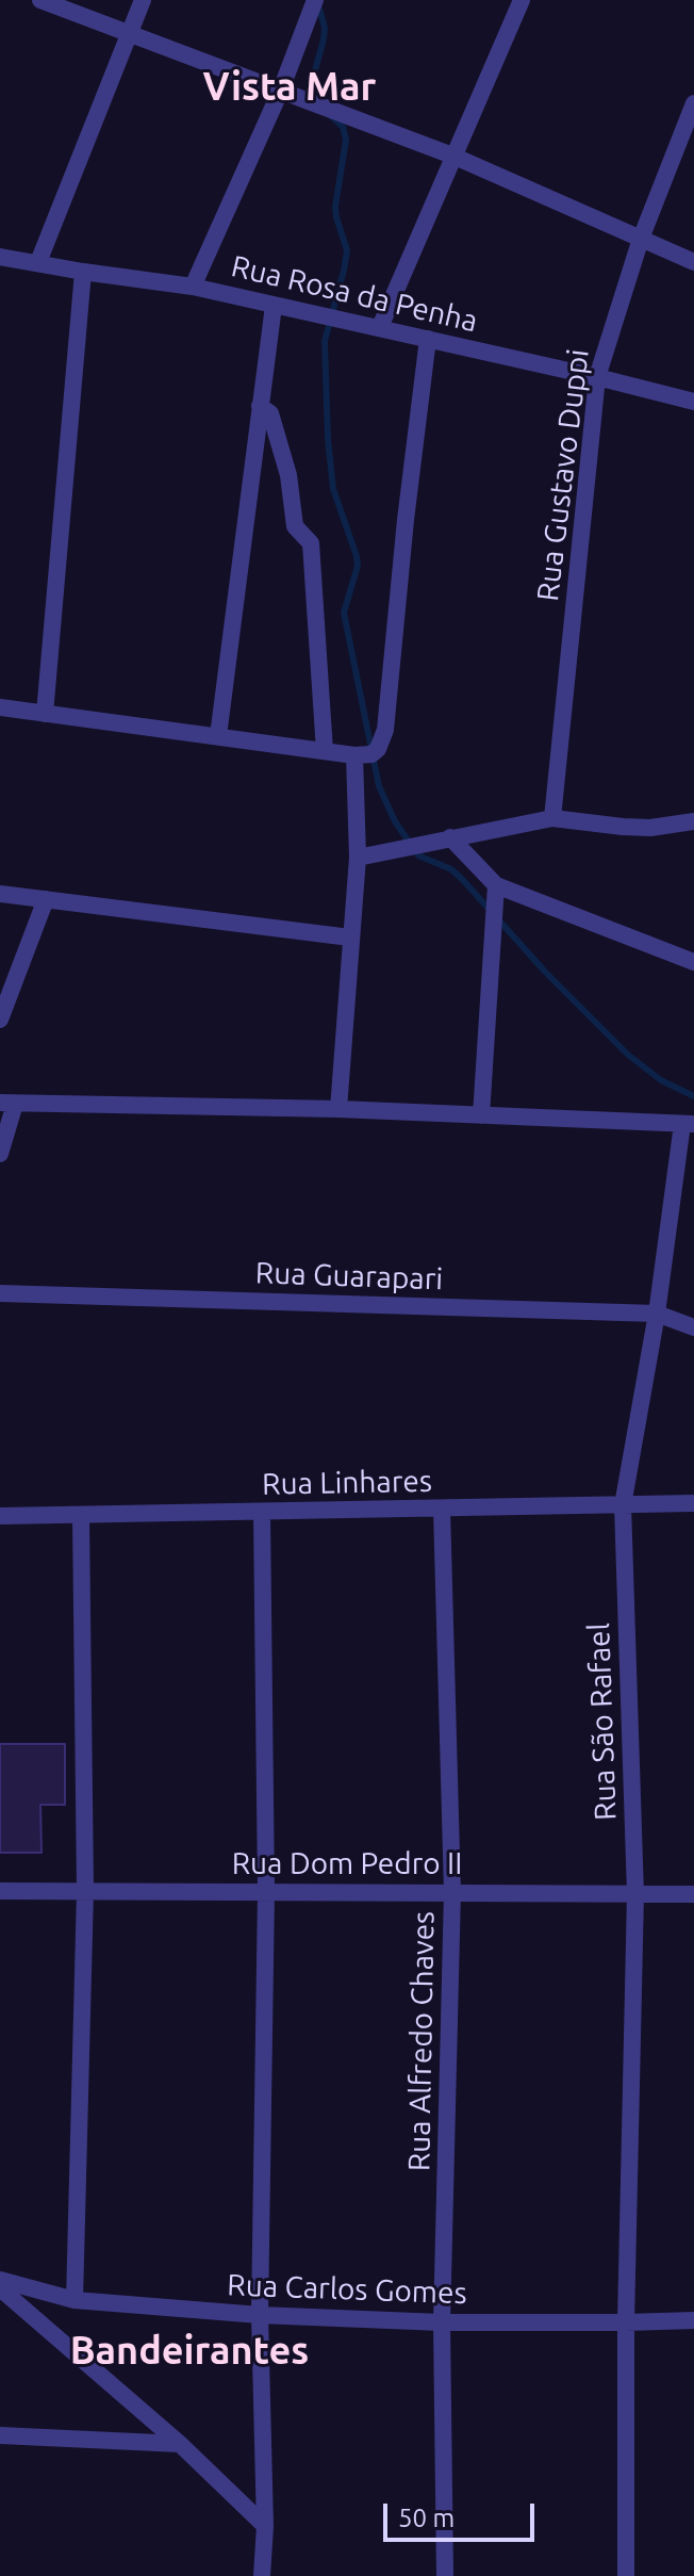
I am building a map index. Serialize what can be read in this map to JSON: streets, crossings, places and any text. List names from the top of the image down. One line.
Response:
{"streets":{"street":["Rua Rosa da Penha","Rua Gustavo Duppi","Rua Guarapari","Rua Linhares","Rua São Rafael","Rua Dom Pedro II","Rua Alfredo Chaves","Rua Carlos Gomes"]},"crossings":[["Rua Rosa da Penha","Rua Gustavo Duppi"],["Rua Guarapari","Rua São Rafael"],["Rua Linhares","Rua São Rafael"],["Rua Linhares","Rua Alfredo Chaves"],["Rua São Rafael","Rua Dom Pedro II"],["Rua São Rafael","Rua Carlos Gomes"],["Rua Dom Pedro II","Rua Alfredo Chaves"],["Rua Alfredo Chaves","Rua Carlos Gomes"]],"districts":["Vista Mar","Bandeirantes"],"scale_bar":"50 m"}
